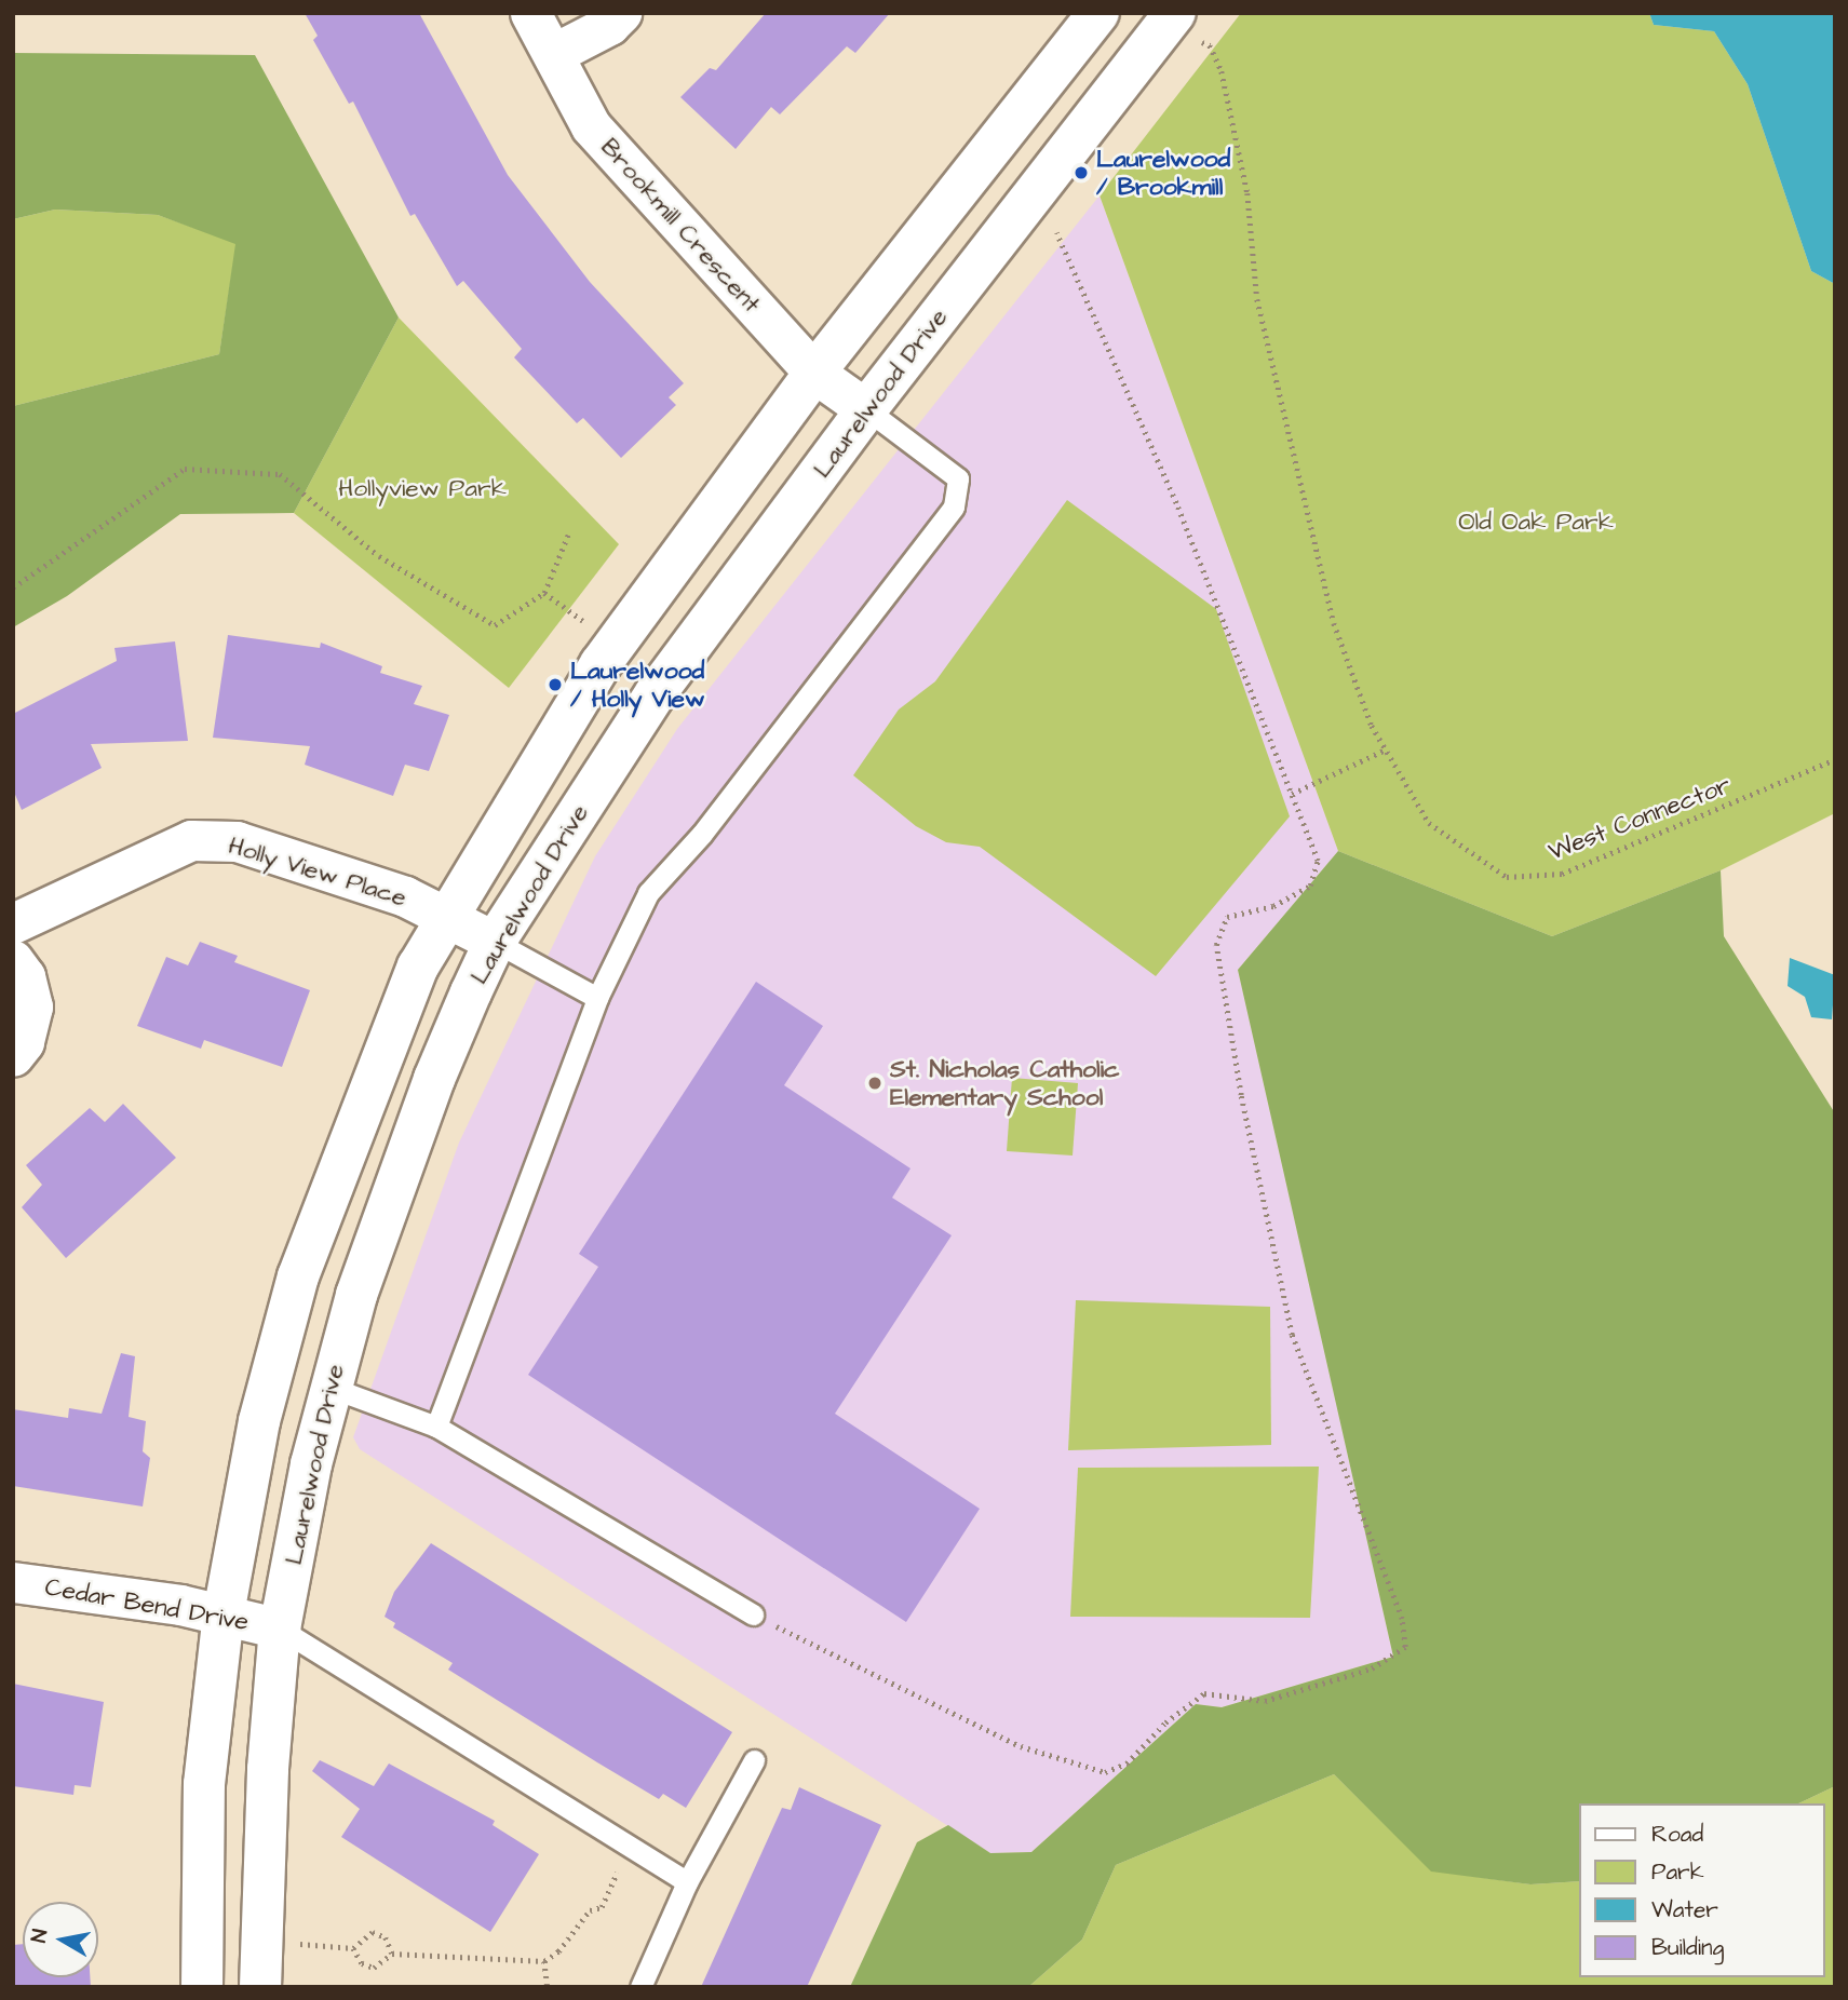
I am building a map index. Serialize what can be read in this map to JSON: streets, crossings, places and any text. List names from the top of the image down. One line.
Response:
{"streets":{"street":["Brookmill Crescent","Laurelwood Drive","Holly View Place","Cedar Bend Drive"],"path":["West Connector"]},"crossings":[["Brookmill Crescent","Laurelwood Drive"],["Laurelwood Drive","West Connector"],["Laurelwood Drive","Holly View Place"],["Laurelwood Drive","Cedar Bend Drive"]],"parks":["Hollyview Park","Old Oak Park"],"places":["Laurelwood / Brookmill","Laurelwood / Holly View","St. Nicholas Catholic Elementary School"],"legend":["Road","Park","Water","Building"],"north":"left"}
